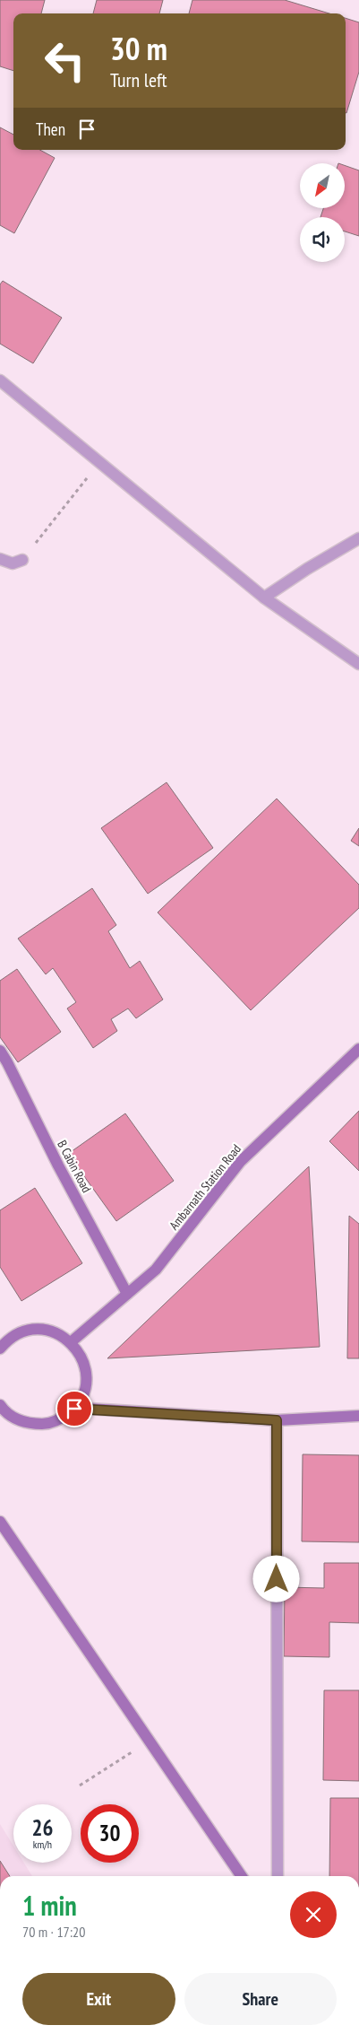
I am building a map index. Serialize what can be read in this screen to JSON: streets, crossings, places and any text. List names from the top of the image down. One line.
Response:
{"streets":{"street":["B Cabin Road","Ambarnath Station Road"]},"crossings":[["B Cabin Road","Ambarnath Station Road"]],"north":"bottom left","page":{"turn":["30 m","Turn left"],"then":"Then","speed":"26 km/h","limit":"30","heading":["1 min","70 m · 17:20"],"buttons":["Exit","Share"]}}
